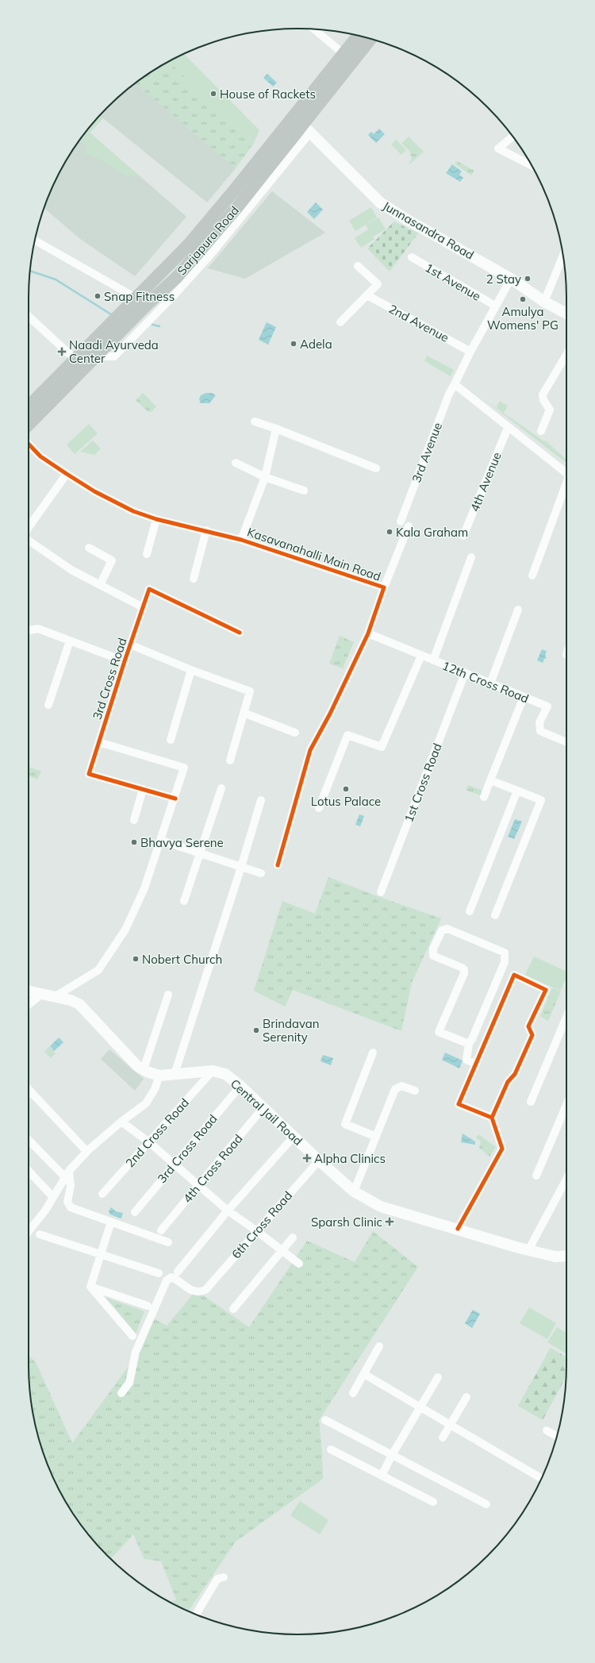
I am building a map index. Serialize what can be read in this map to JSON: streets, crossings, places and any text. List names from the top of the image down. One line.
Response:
{"streets":{"main road":["Junnasandra Road","Sarjapura Road","Central Jail Road"],"street":["1st Avenue","2nd Avenue","3rd Avenue","4th Avenue","Kasavanahalli Main Road","3rd Cross Road","12th Cross Road","1st Cross Road","2nd Cross Road","4th Cross Road","6th Cross Road"]},"crossings":[["Junnasandra Road","Sarjapura Road"],["Junnasandra Road","3rd Avenue"],["1st Avenue","3rd Avenue"],["2nd Avenue","3rd Avenue"],["Kasavanahalli Main Road","12th Cross Road"],["3rd Cross Road","Central Jail Road"],["12th Cross Road","1st Cross Road"],["Central Jail Road","2nd Cross Road"],["Central Jail Road","4th Cross Road"],["Central Jail Road","6th Cross Road"]],"places":{"other":["House of Rackets","2 Stay","Snap Fitness","Amulya Womens' PG","Adela","Kala Graham","Lotus Palace","Bhavya Serene","Nobert Church","Brindavan Serenity"],"health":["Naadi Ayurveda Center","Alpha Clinics","Sparsh Clinic"]}}
